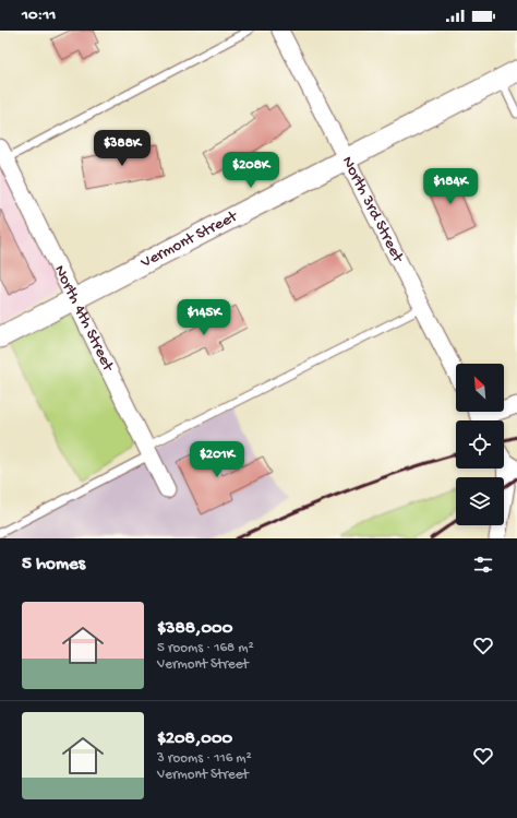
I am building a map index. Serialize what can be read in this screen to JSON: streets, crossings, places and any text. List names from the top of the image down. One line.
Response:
{"streets":{"street":["North 3rd Street","Vermont Street","North 4th Street"]},"crossings":[["North 3rd Street","Vermont Street"],["Vermont Street","North 4th Street"]],"north":"top left","page":{"status":"10:11","price":["$388K","$208K","$184K","$145K","$201K"],"heading":"5 homes","list":[{"name":"$388,000","note":"5 rooms · 168 m² · Vermont Street"},{"name":"$208,000","note":"3 rooms · 116 m² · Vermont Street"}]}}
